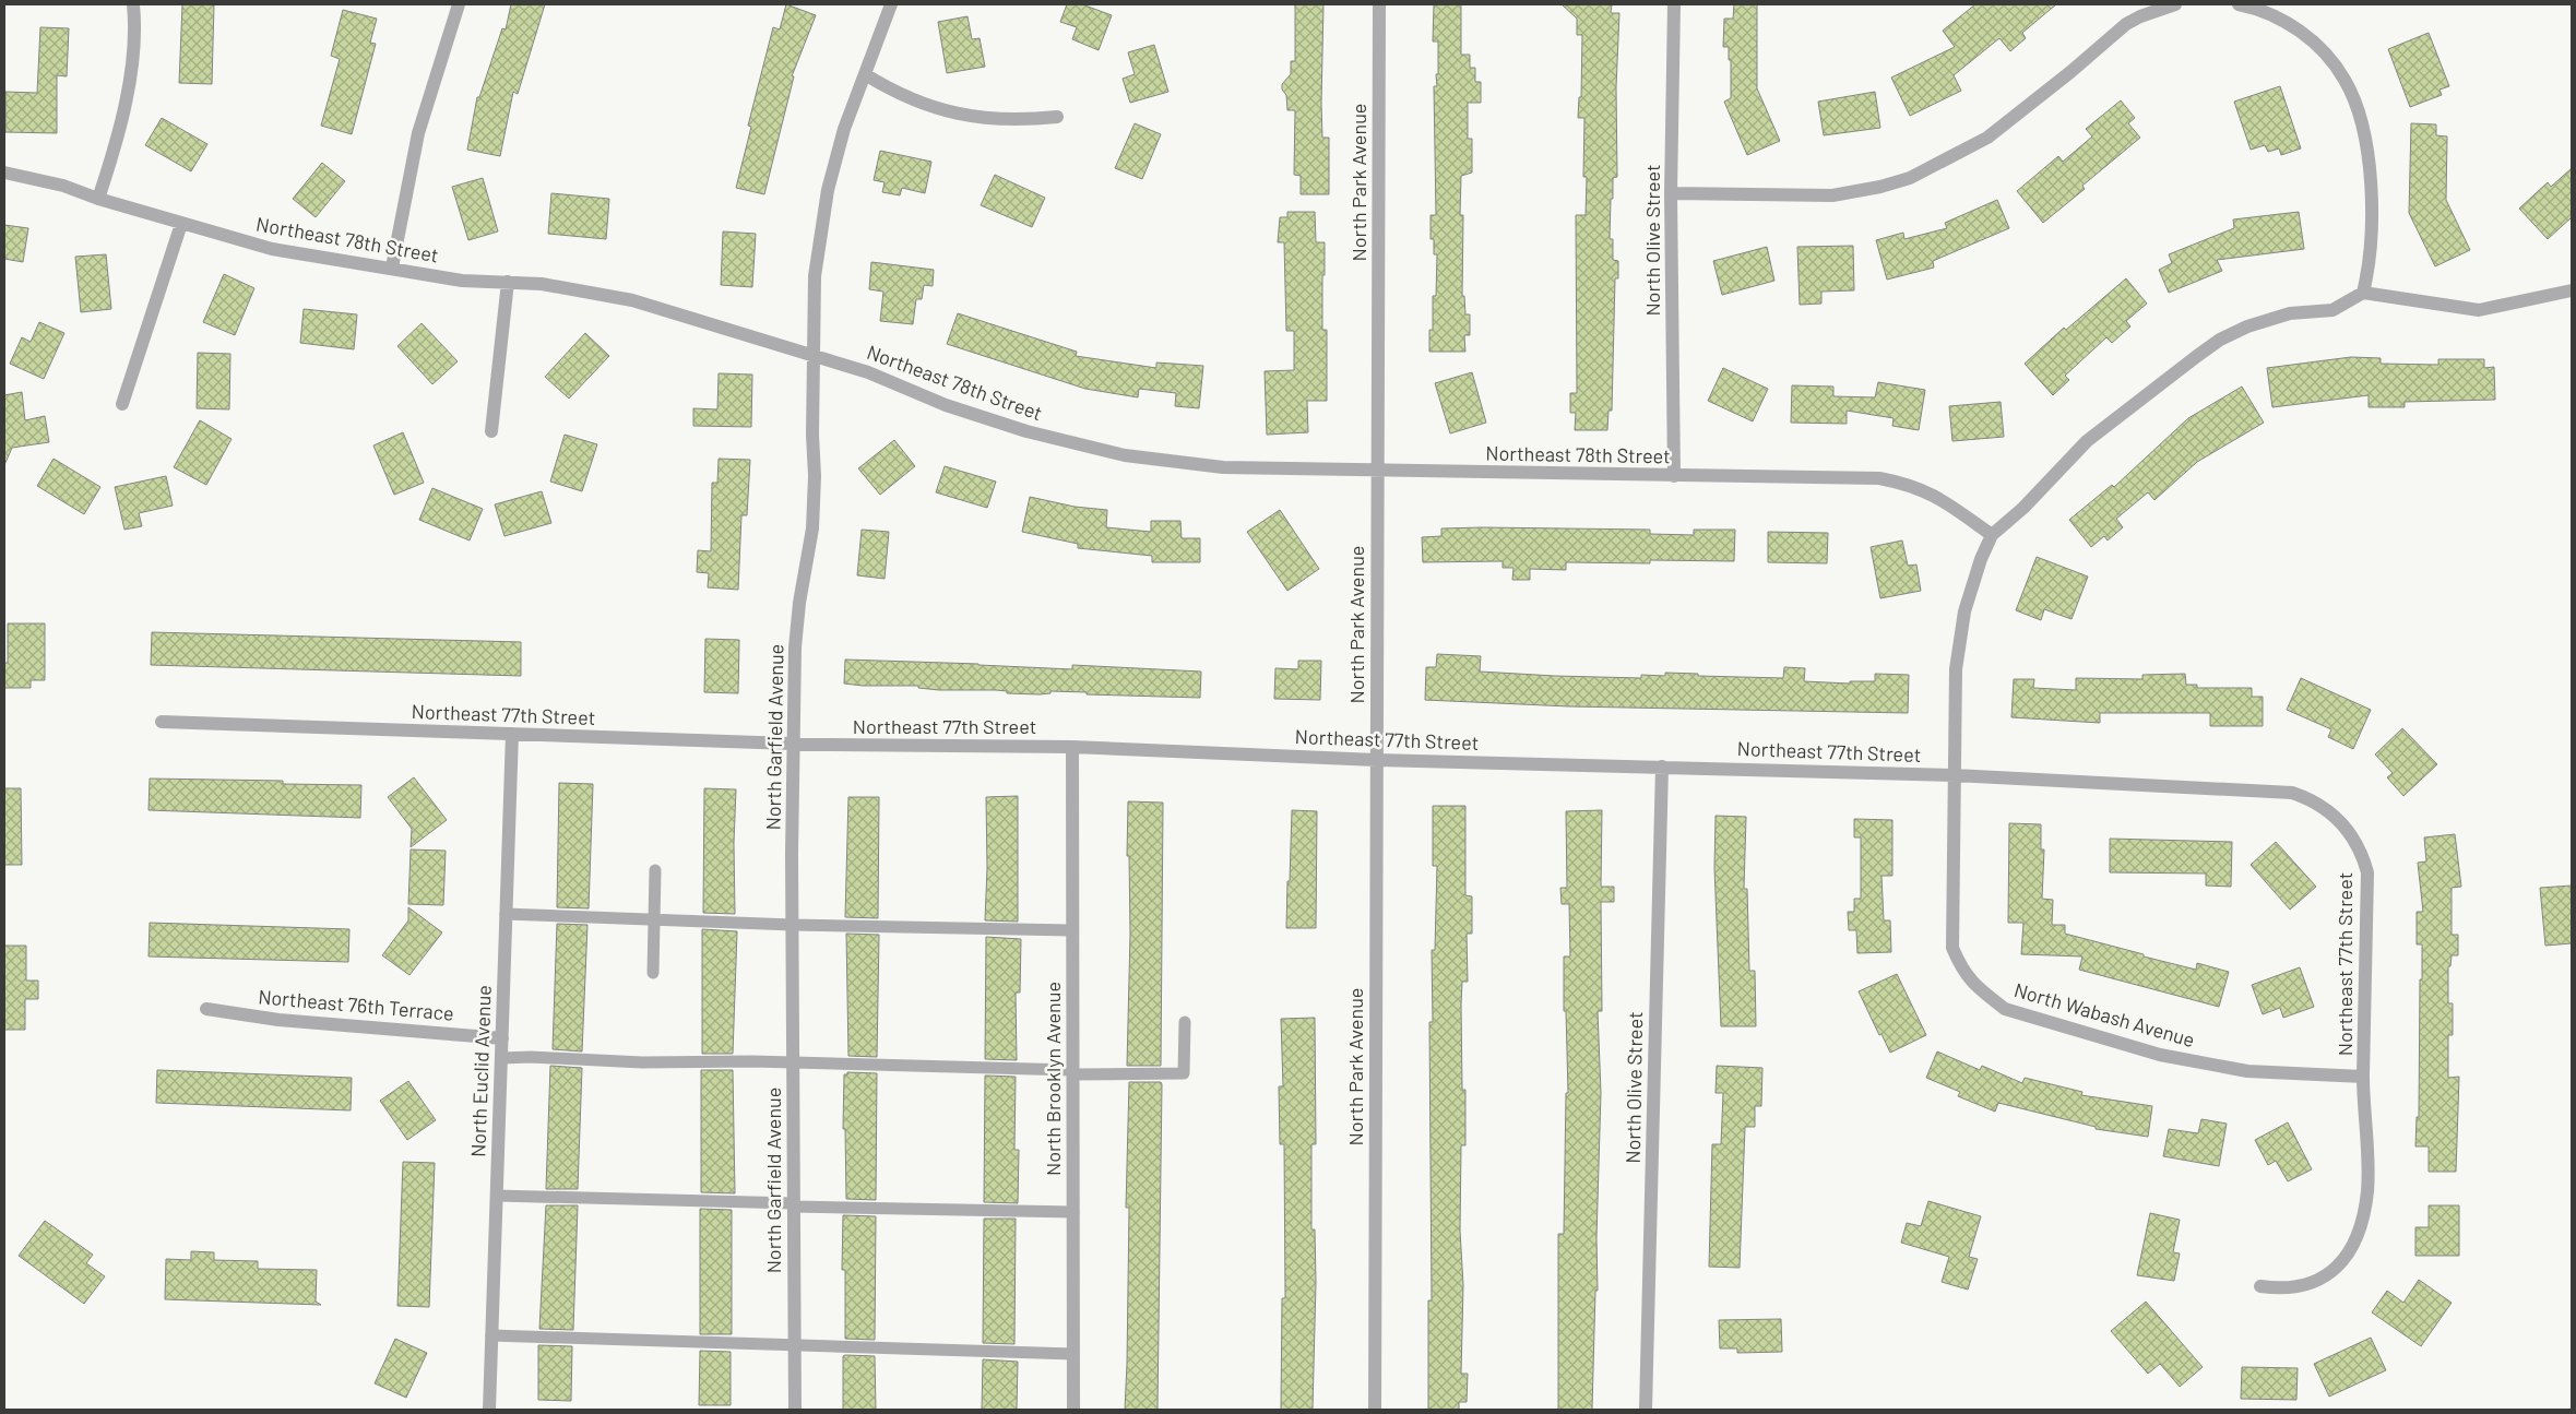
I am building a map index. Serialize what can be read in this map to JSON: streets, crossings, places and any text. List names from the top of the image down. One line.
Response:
{"streets":{"street":["North Park Avenue","Northeast 78th Street","North Olive Street","Northeast 77th Street","North Garfield Avenue","Northeast 76th Terrace","North Wabash Avenue","North Euclid Avenue","North Brooklyn Avenue"]},"crossings":[["North Park Avenue","Northeast 78th Street"],["North Park Avenue","Northeast 77th Street"],["Northeast 78th Street","North Olive Street"],["Northeast 78th Street","North Garfield Avenue"],["Northeast 78th Street","North Wabash Avenue"],["North Olive Street","Northeast 77th Street"],["Northeast 77th Street","North Garfield Avenue"],["Northeast 77th Street","North Wabash Avenue"],["Northeast 77th Street","North Euclid Avenue"],["Northeast 77th Street","North Brooklyn Avenue"],["Northeast 76th Terrace","North Euclid Avenue"]]}
